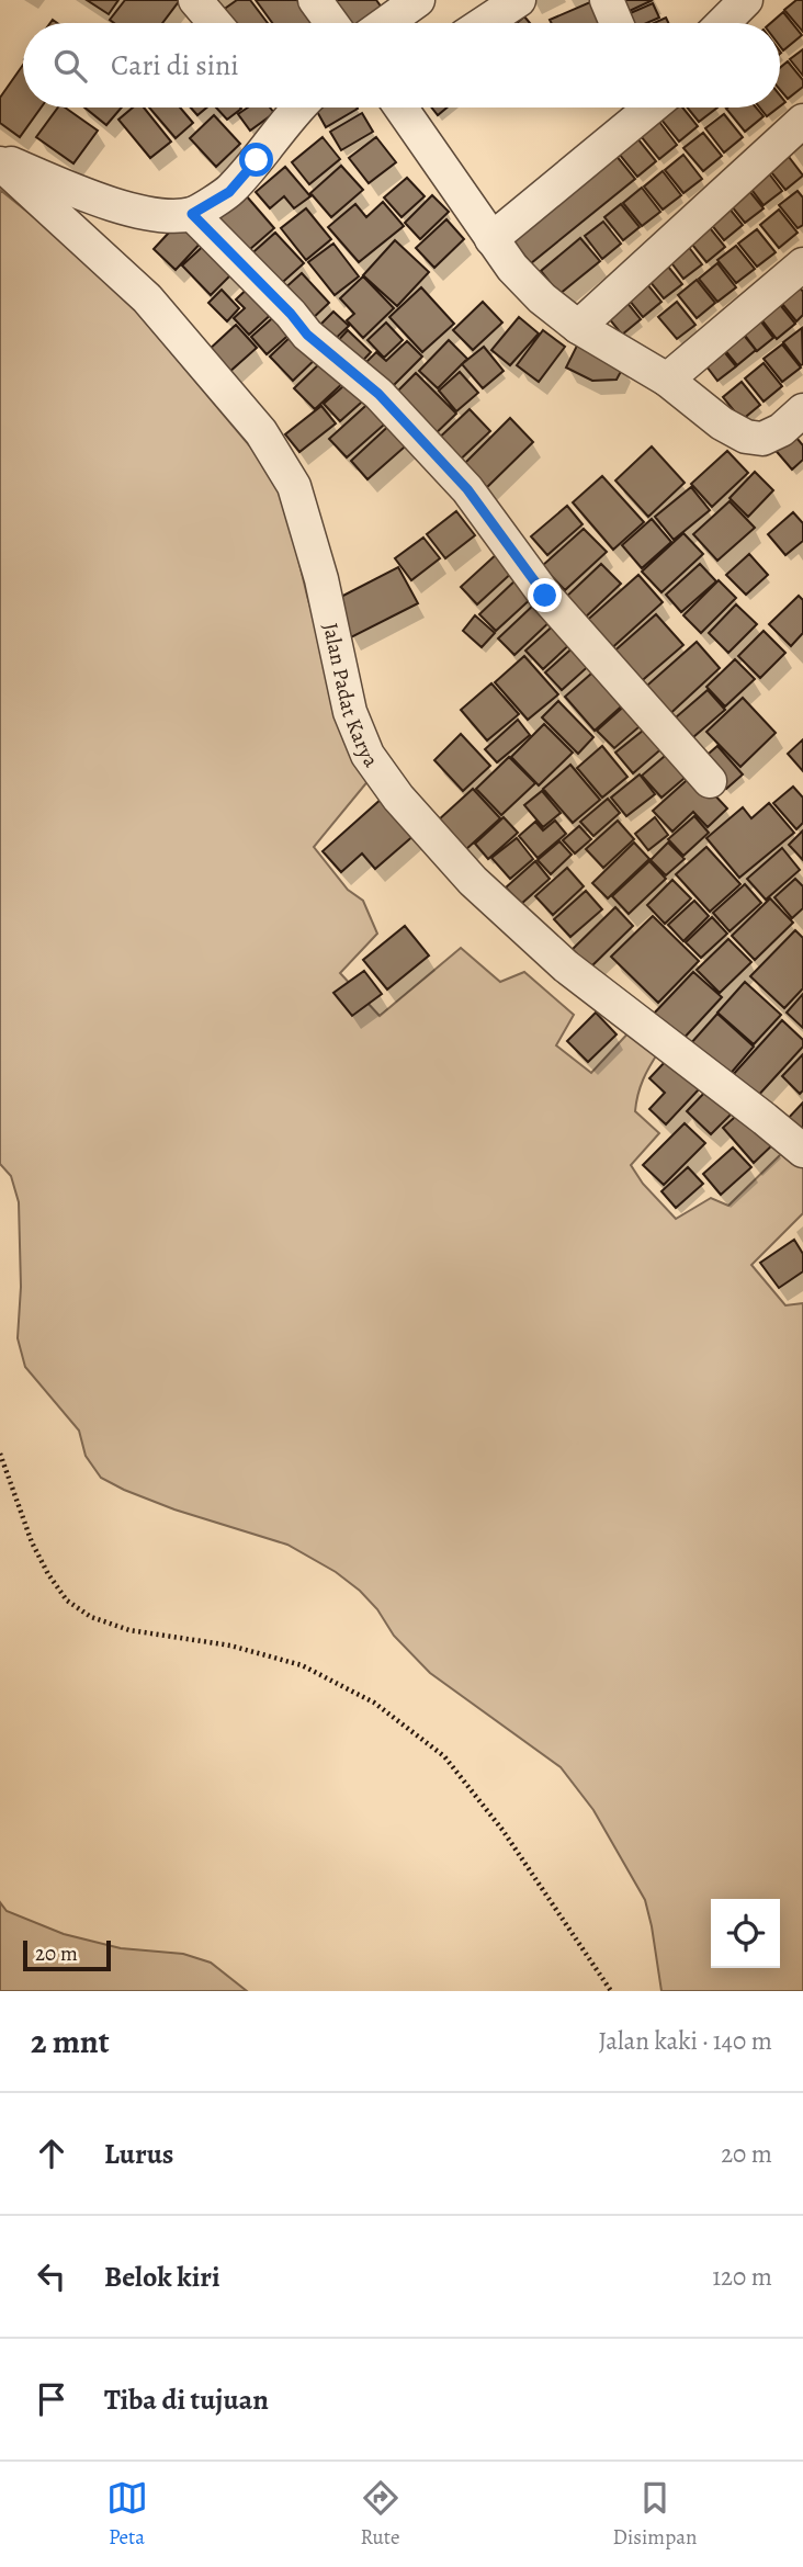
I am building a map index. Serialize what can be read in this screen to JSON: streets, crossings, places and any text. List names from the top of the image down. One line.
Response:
{"streets":{"street":["Jalan Padat Karya"]},"scale_bar":"20 m","page":{"search":"Cari di sini","scale":"20 m","heading":["2 mnt","Jalan kaki · 140 m"],"list":[["Lurus","20 m"],["Belok kiri","120 m"],"Tiba di tujuan"],"nav":["Peta","Rute","Disimpan"]}}
